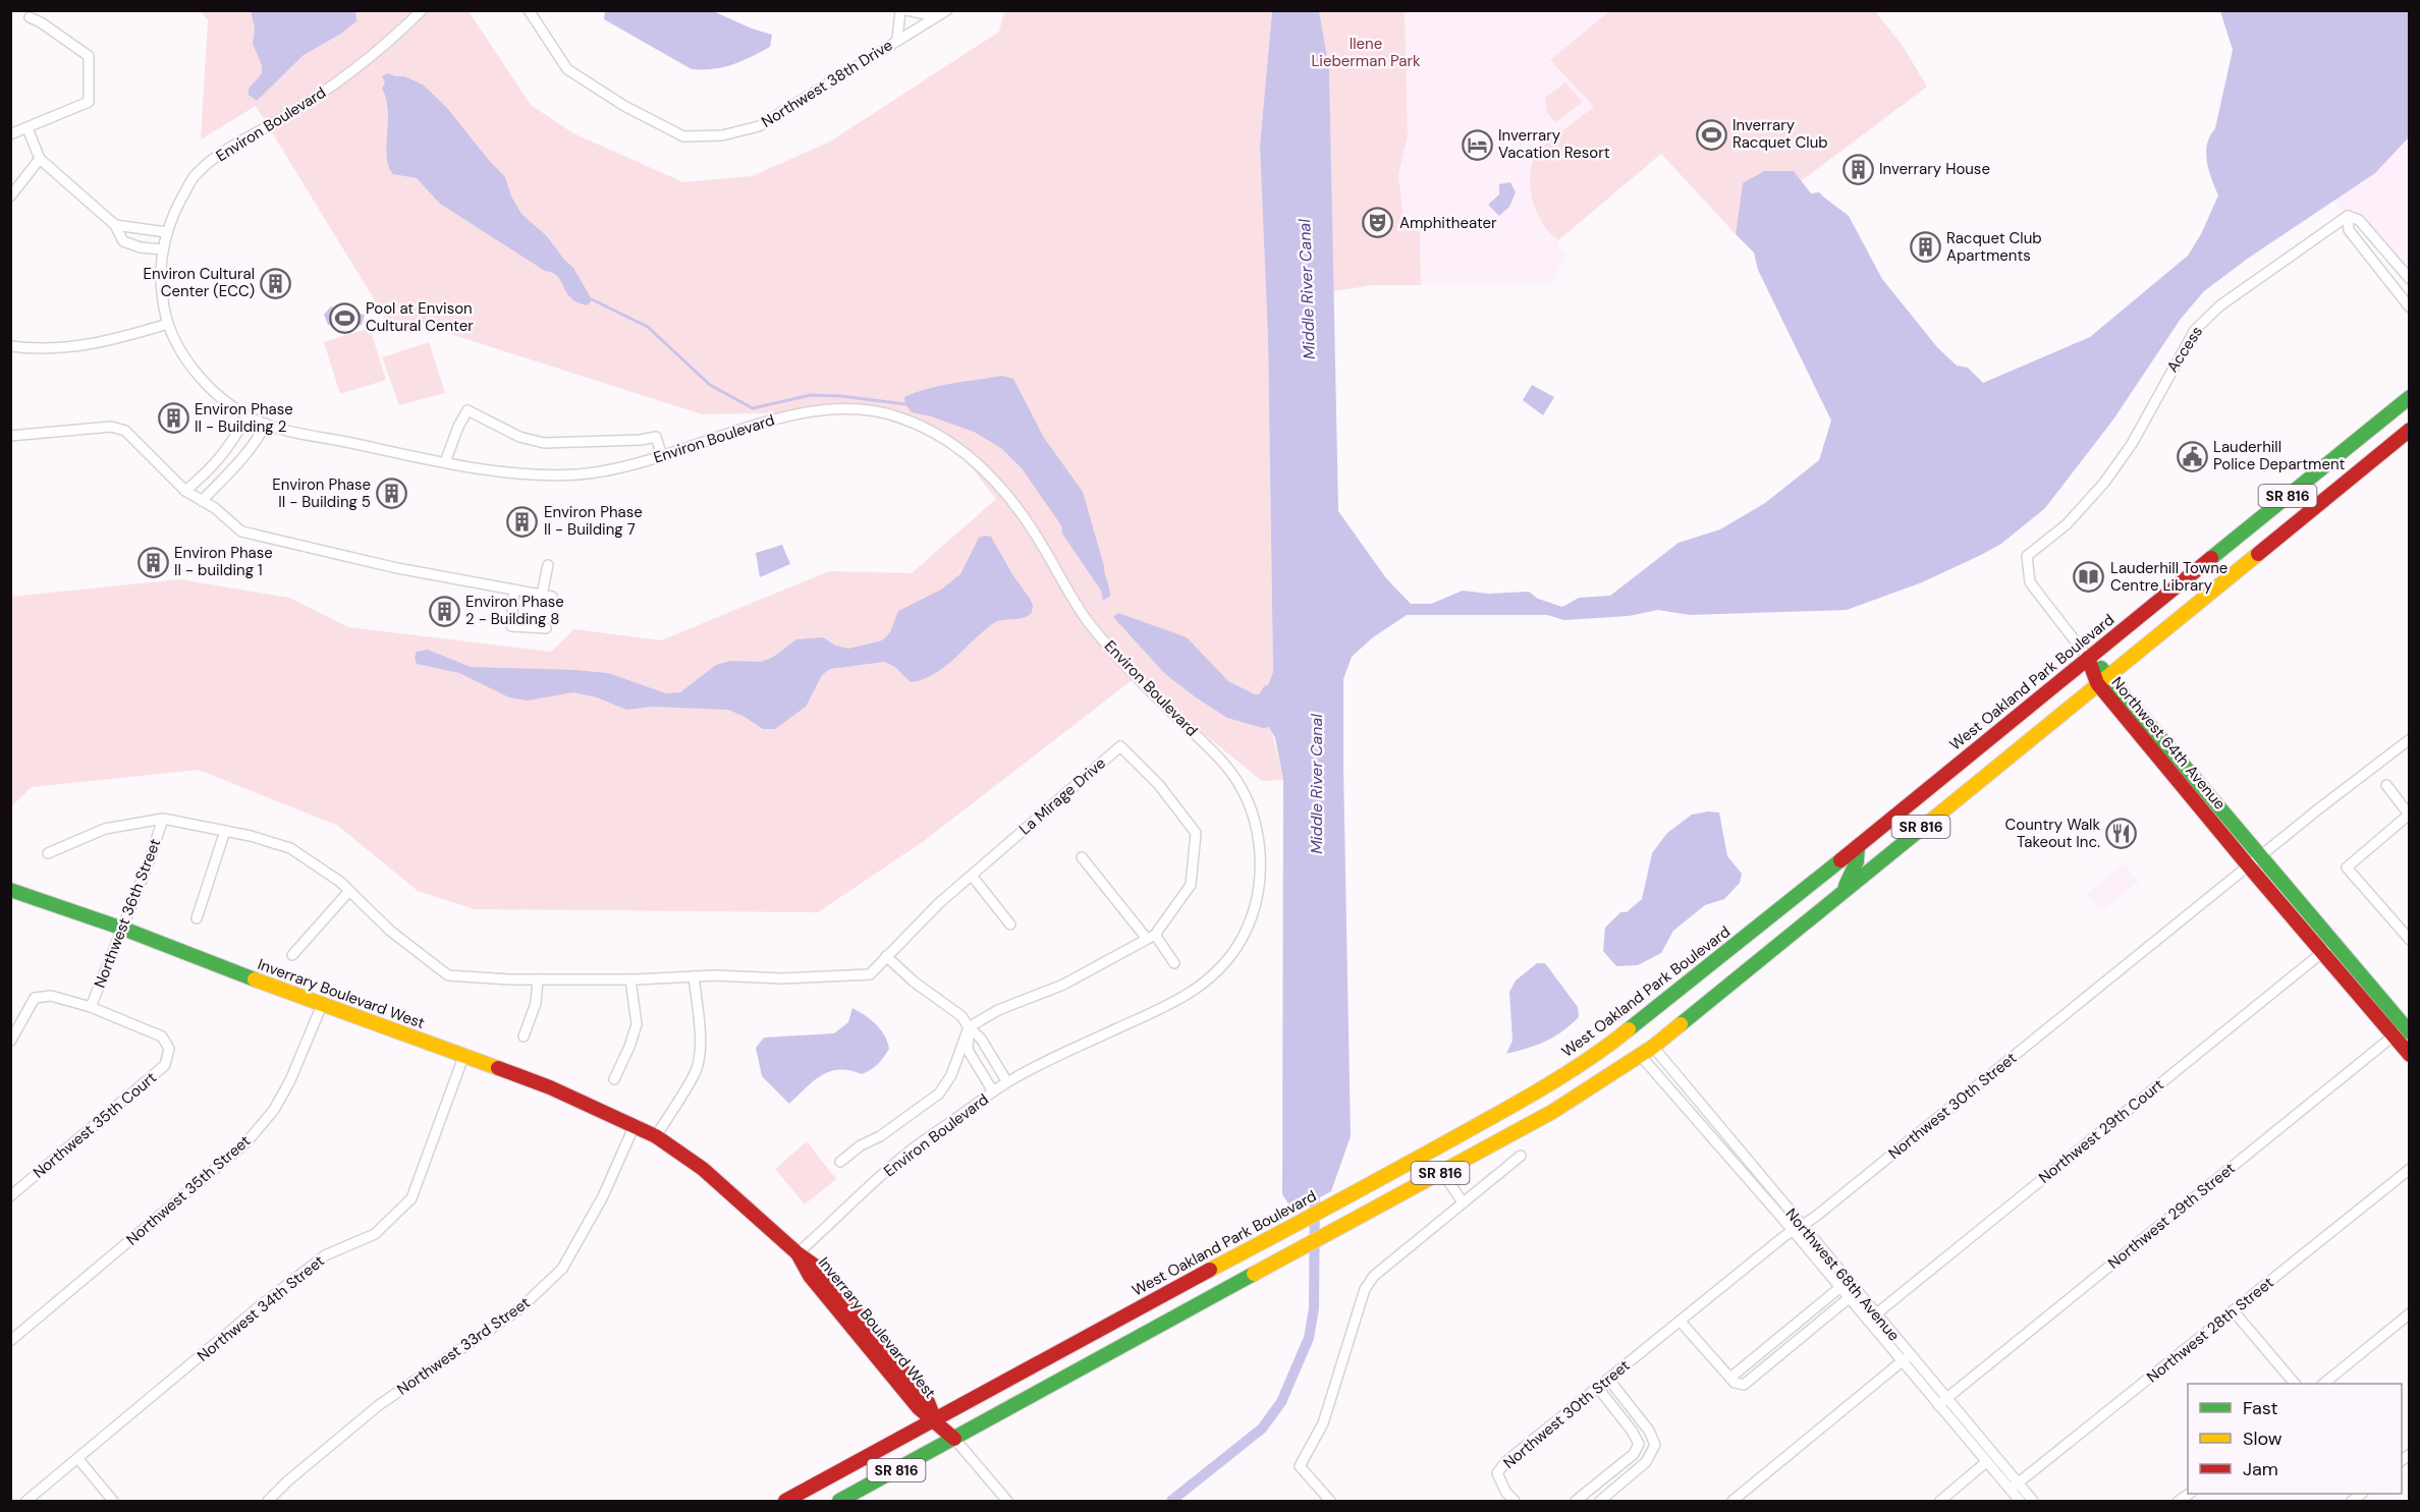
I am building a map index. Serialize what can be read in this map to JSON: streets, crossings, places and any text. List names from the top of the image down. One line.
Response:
{"streets":{"main road":["SR 816","West Oakland Park Boulevard","Northwest 64th Avenue","Inverrary Boulevard West"],"street":["Northwest 38th Drive","Environ Boulevard","Access","La Mirage Drive","Northwest 36th Street","Northwest 30th Street","Northwest 35th Court","Northwest 29th Court","Northwest 35th Street","Northwest 29th Street","Northwest 68th Avenue","Northwest 34th Street","Northwest 28th Street","Northwest 33rd Street"]},"crossings":[["Environ Boulevard","Inverrary Boulevard West"],["Access","West Oakland Park Boulevard"],["Access","Northwest 64th Avenue"],["SR 816","Northwest 64th Avenue"],["SR 816","Inverrary Boulevard West"],["SR 816","Northwest 68th Avenue"],["West Oakland Park Boulevard","Northwest 64th Avenue"],["West Oakland Park Boulevard","Inverrary Boulevard West"],["Northwest 64th Avenue","Northwest 30th Street"],["Northwest 64th Avenue","Northwest 29th Court"],["Northwest 64th Avenue","Northwest 29th Street"],["Northwest 36th Street","Inverrary Boulevard West"],["Northwest 36th Street","Northwest 35th Court"],["Inverrary Boulevard West","Northwest 35th Street"],["Inverrary Boulevard West","Northwest 34th Street"],["Inverrary Boulevard West","Northwest 33rd Street"],["Northwest 30th Street","Northwest 68th Avenue"],["Northwest 29th Court","Northwest 68th Avenue"],["Northwest 29th Street","Northwest 68th Avenue"],["Northwest 68th Avenue","Northwest 28th Street"]],"water":["Middle River Canal"],"parks":["Ilene Lieberman Park"],"places":{"sports":["Inverrary Racquet Club","Pool at Envison Cultural Center"],"hotel":["Inverrary Vacation Resort"],"building":["Inverrary House","Racquet Club Apartments","Environ Cultural Center (ECC)","Environ Phase II - Building 2","Environ Phase II - Building 5","Environ Phase II - Building 7","Environ Phase II - building 1","Environ Phase 2 - Building 8"],"theatre":["Amphitheater"],"public building":["Lauderhill Police Department"],"library":["Lauderhill Towne Centre Library"],"restaurant":["Country Walk Takeout Inc."]},"legend":["Fast","Slow","Jam"]}
